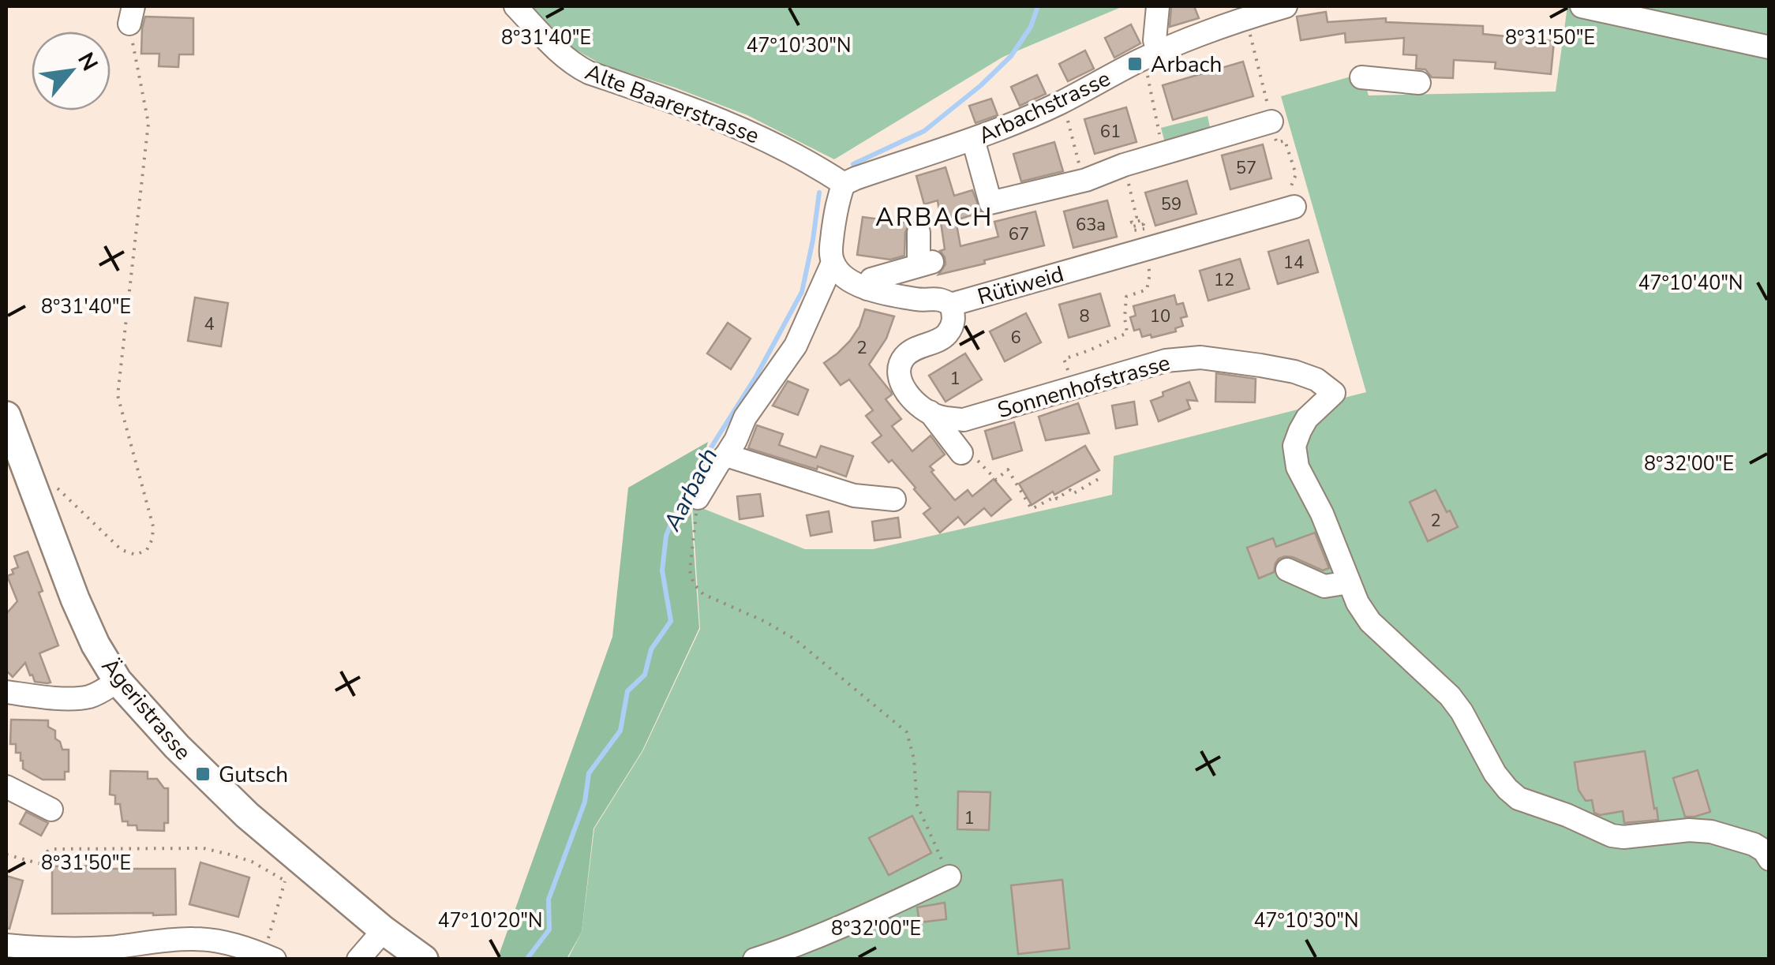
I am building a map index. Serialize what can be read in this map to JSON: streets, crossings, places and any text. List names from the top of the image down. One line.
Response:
{"streets":{"main road":["Ägeristrasse"],"street":["Alte Baarerstrasse","Arbachstrasse","Rütiweid","Sonnenhofstrasse"]},"crossings":[["Alte Baarerstrasse","Arbachstrasse"]],"districts":["ARBACH"],"water":["Aarbach"],"places":{"transit":["Arbach","Gutsch"]},"house_numbers":["61","57","59","63a","67","14","12","8","10","4","6","2","1","2","1"],"north":"top right","coordinates":["8°31'40\"E","8°31'50\"E","47°10'30\"N","47°10'40\"N","8°32'00\"E","47°10'20\"N"]}
